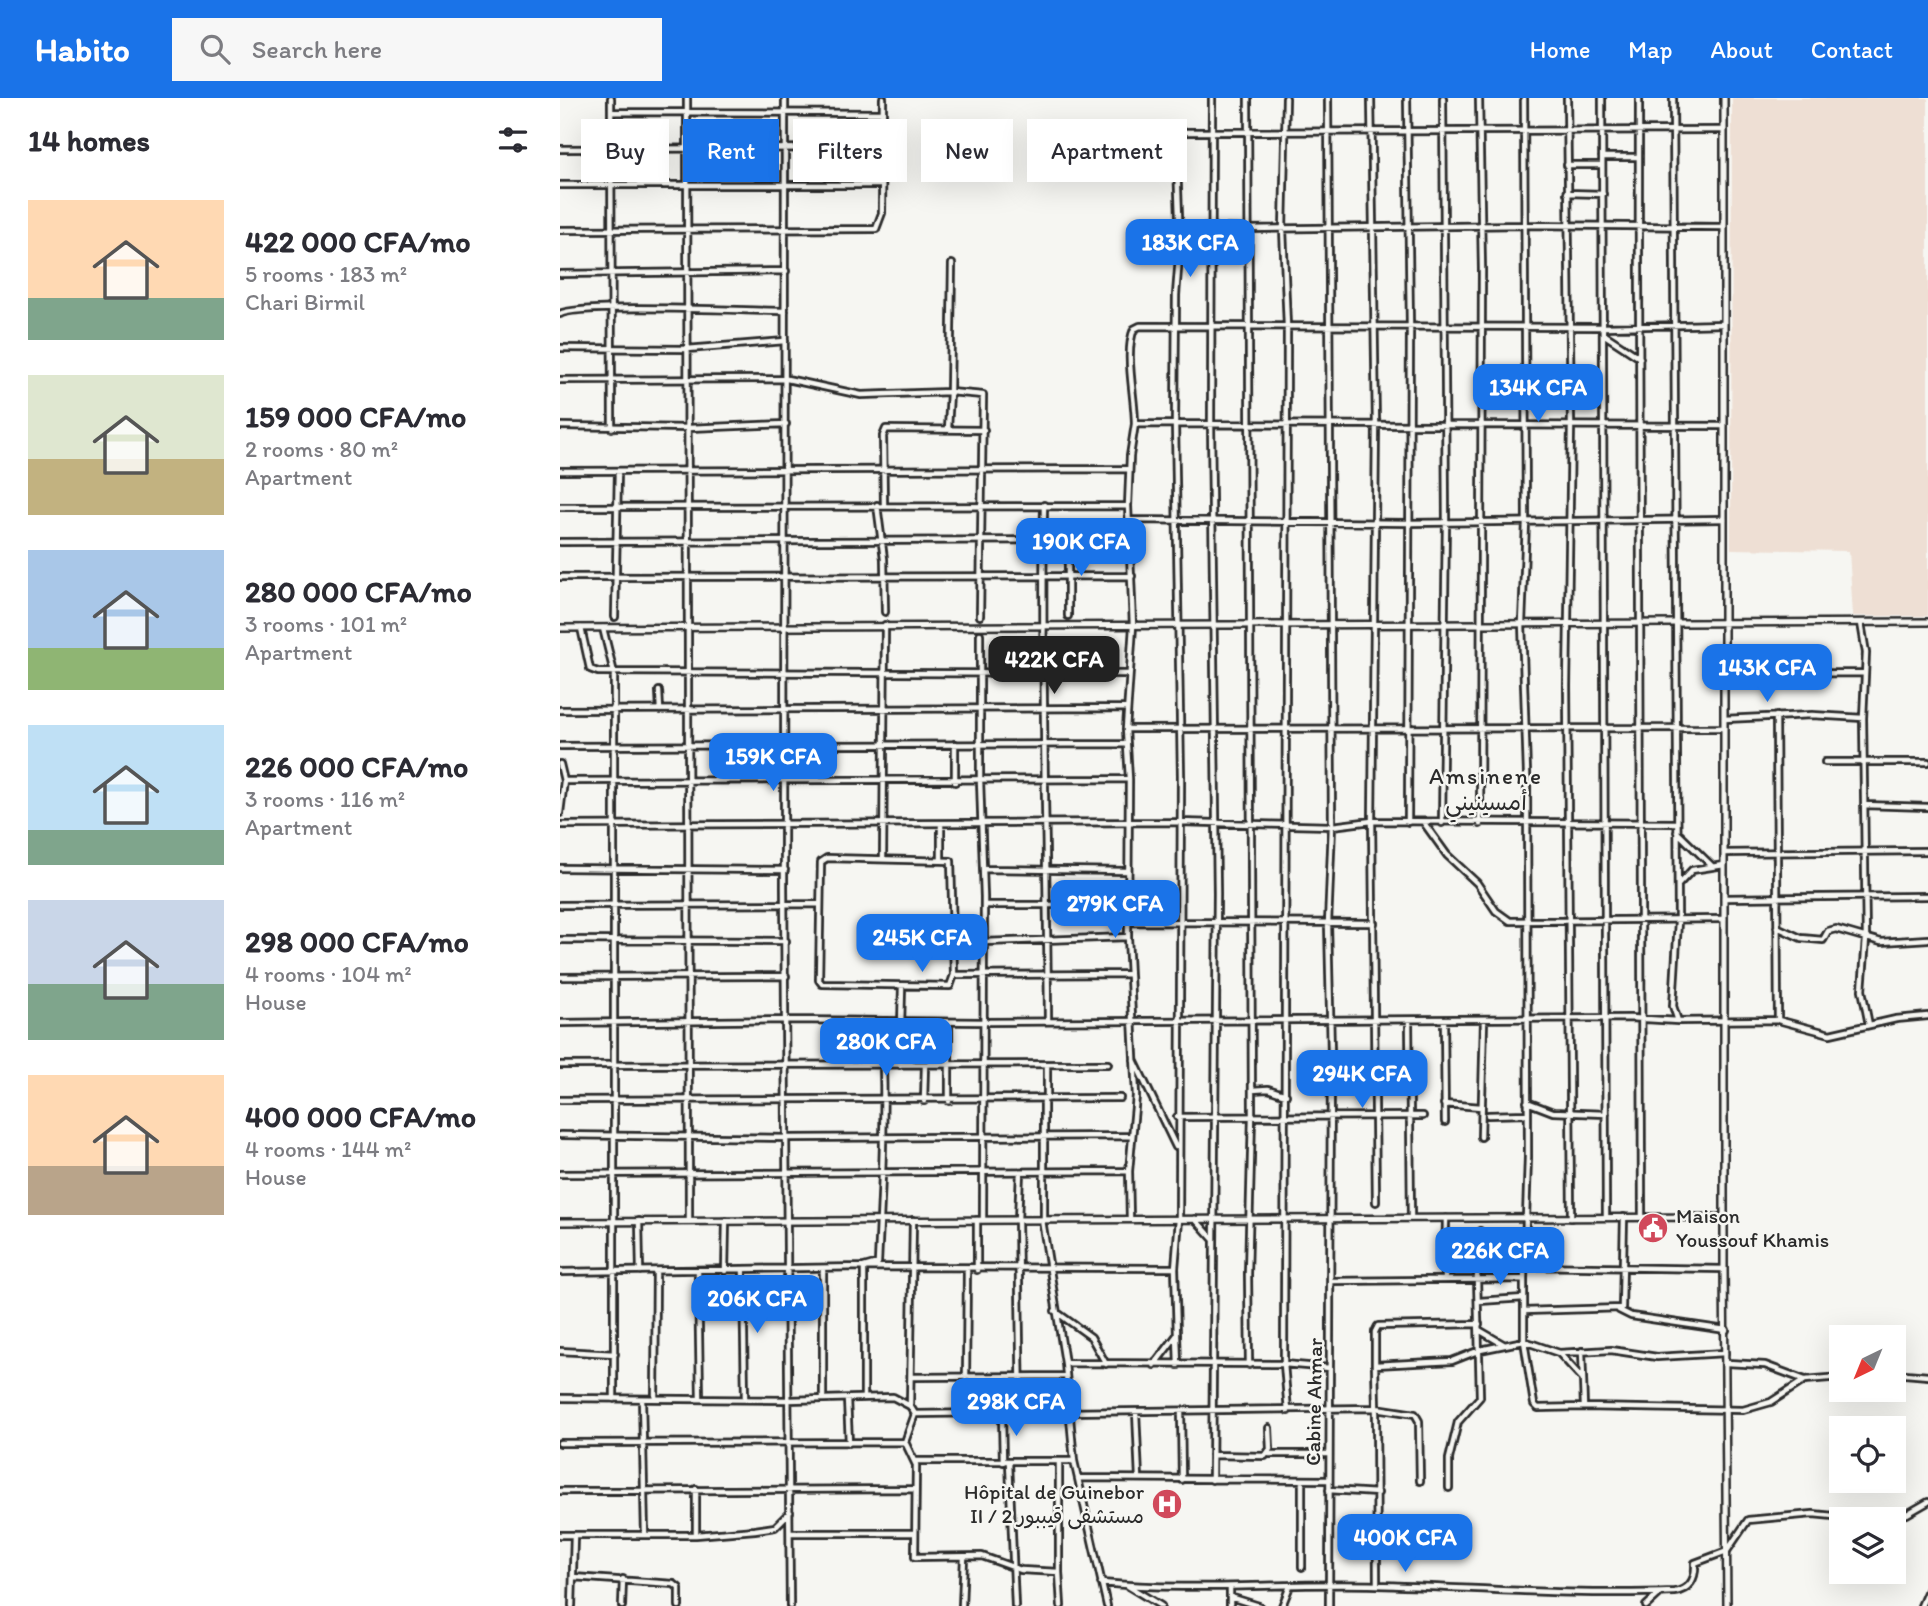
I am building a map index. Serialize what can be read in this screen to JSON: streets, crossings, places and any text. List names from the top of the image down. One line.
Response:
{"streets":{"street":["Cabine Ahmar"]},"districts":["Amsinene أمسينيني"],"places":{"public building":["Maison Youssouf Khamis"],"hospital":["Hôpital de Guinebor II / مستشفى قيببور 2"]},"north":"bottom left","page":{"header":"Habito","search":"Search here","nav":["Home","Map","About","Contact"],"heading":"14 homes","chip":["Buy","Rent","Filters","New","Apartment"],"list":[{"name":"422 000 CFA/mo","note":"5 rooms · 183 m² · Chari Birmil"},{"name":"159 000 CFA/mo","note":"2 rooms · 80 m² · Apartment"},{"name":"280 000 CFA/mo","note":"3 rooms · 101 m² · Apartment"},{"name":"226 000 CFA/mo","note":"3 rooms · 116 m² · Apartment"},{"name":"298 000 CFA/mo","note":"4 rooms · 104 m² · House"},{"name":"400 000 CFA/mo","note":"4 rooms · 144 m² · House"}],"price":["183K CFA","134K CFA","190K CFA","422K CFA","143K CFA","159K CFA","279K CFA","245K CFA","280K CFA","294K CFA","226K CFA","206K CFA","298K CFA","400K CFA"]}}
